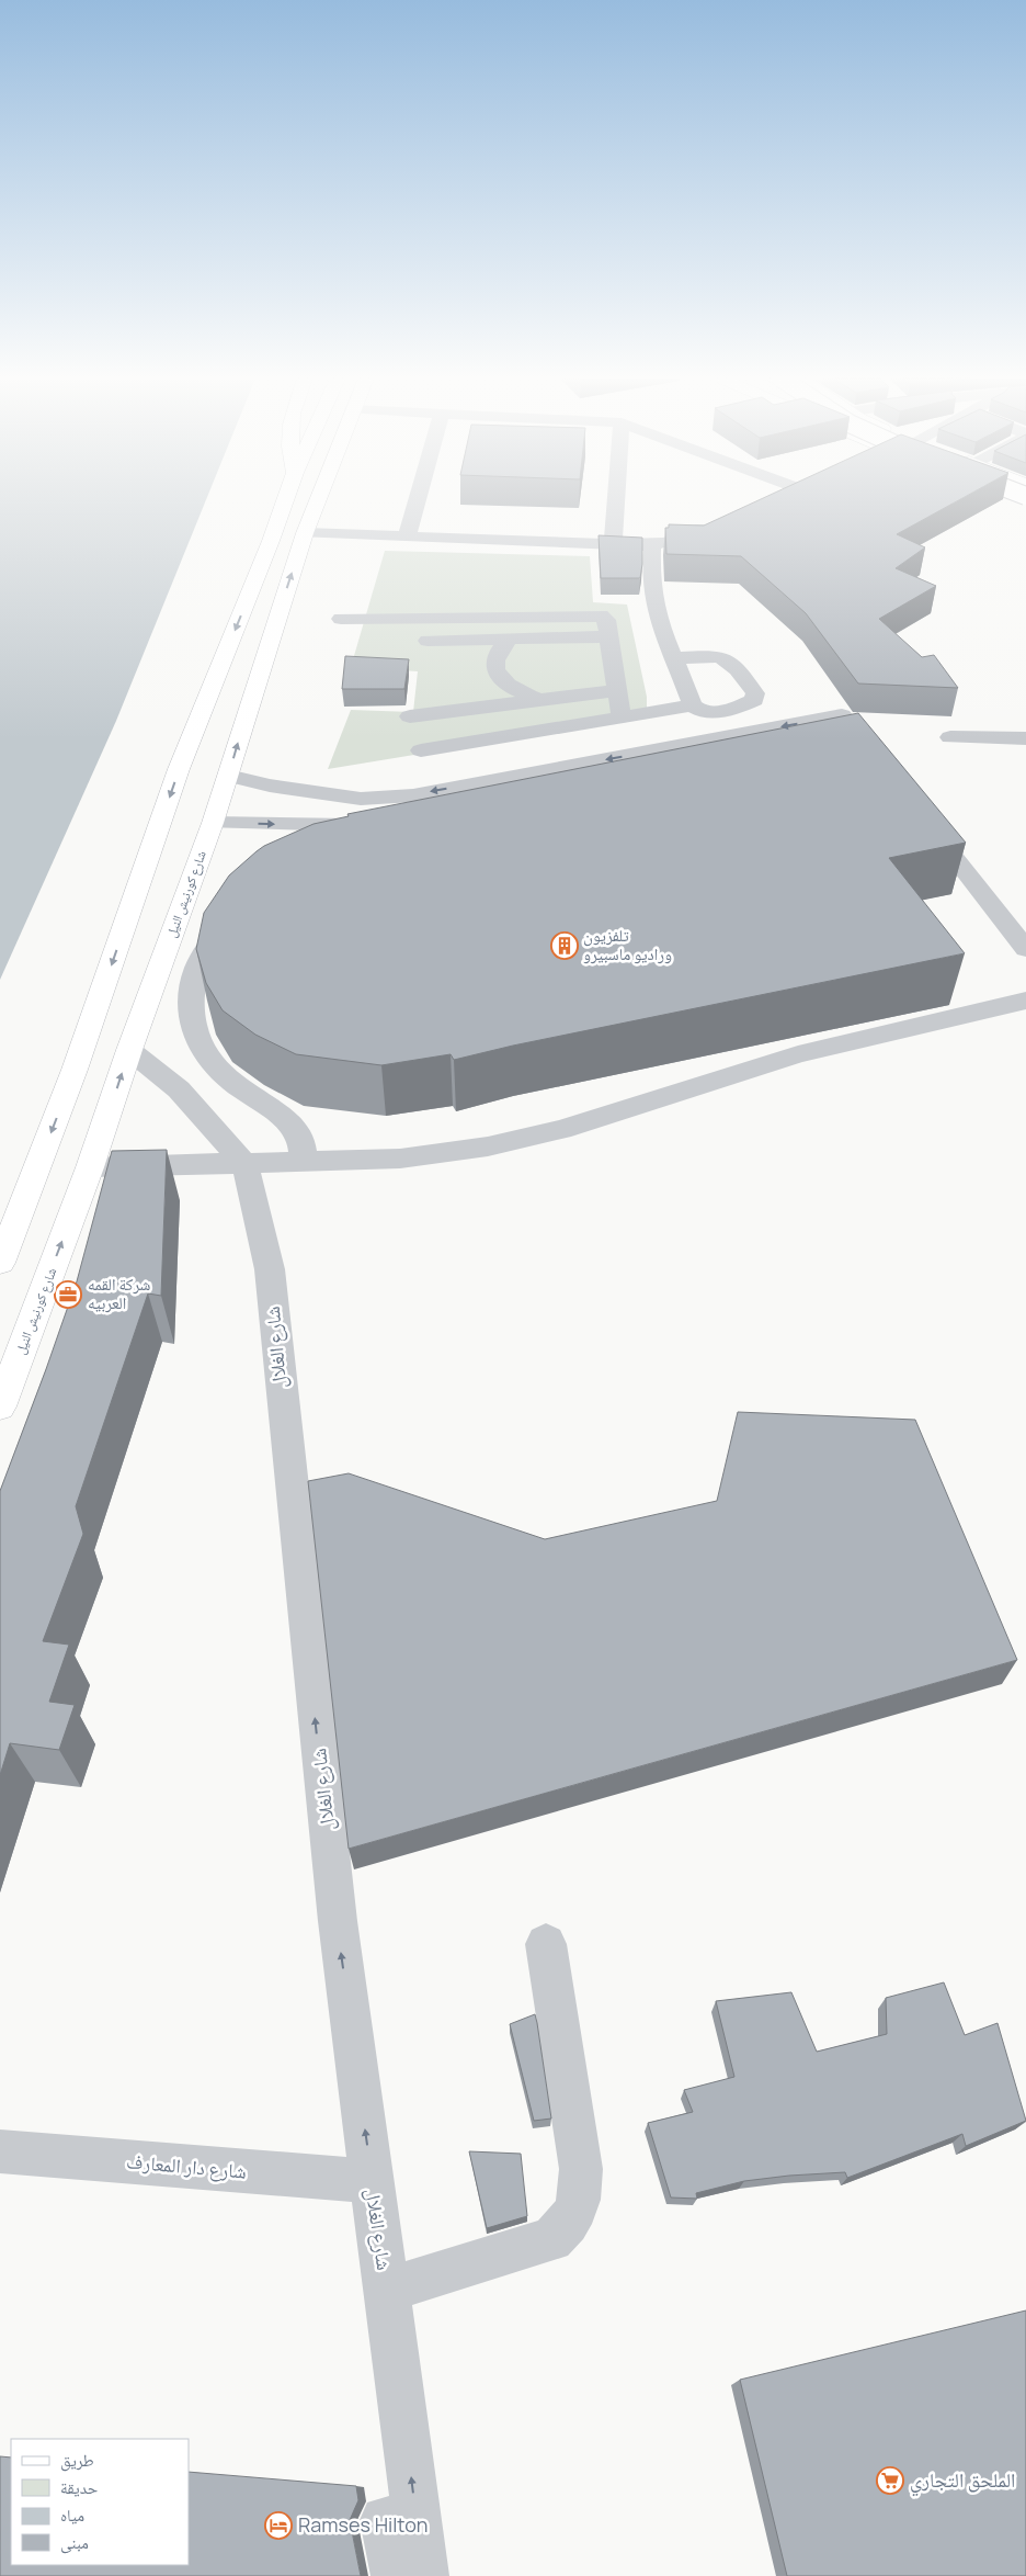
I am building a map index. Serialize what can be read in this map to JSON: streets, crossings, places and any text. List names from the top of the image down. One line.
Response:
{"streets":{"main road":["شارع كورنيش النيل"],"street":["شارع الغلال","شارع دار المعارف"]},"crossings":[["شارع كورنيش النيل","شارع الغلال"],["شارع الغلال","شارع دار المعارف"]],"one_way":["شارع الغلال"],"places":{"building":["تلفزيون وراديو ماسبيرو"],"office":["شركة القمه العربيه"],"supermarket":["الملحق التجاري"],"hotel":["Ramses Hilton"]},"legend":["طريق","حديقة","مياه","مبنى"]}
